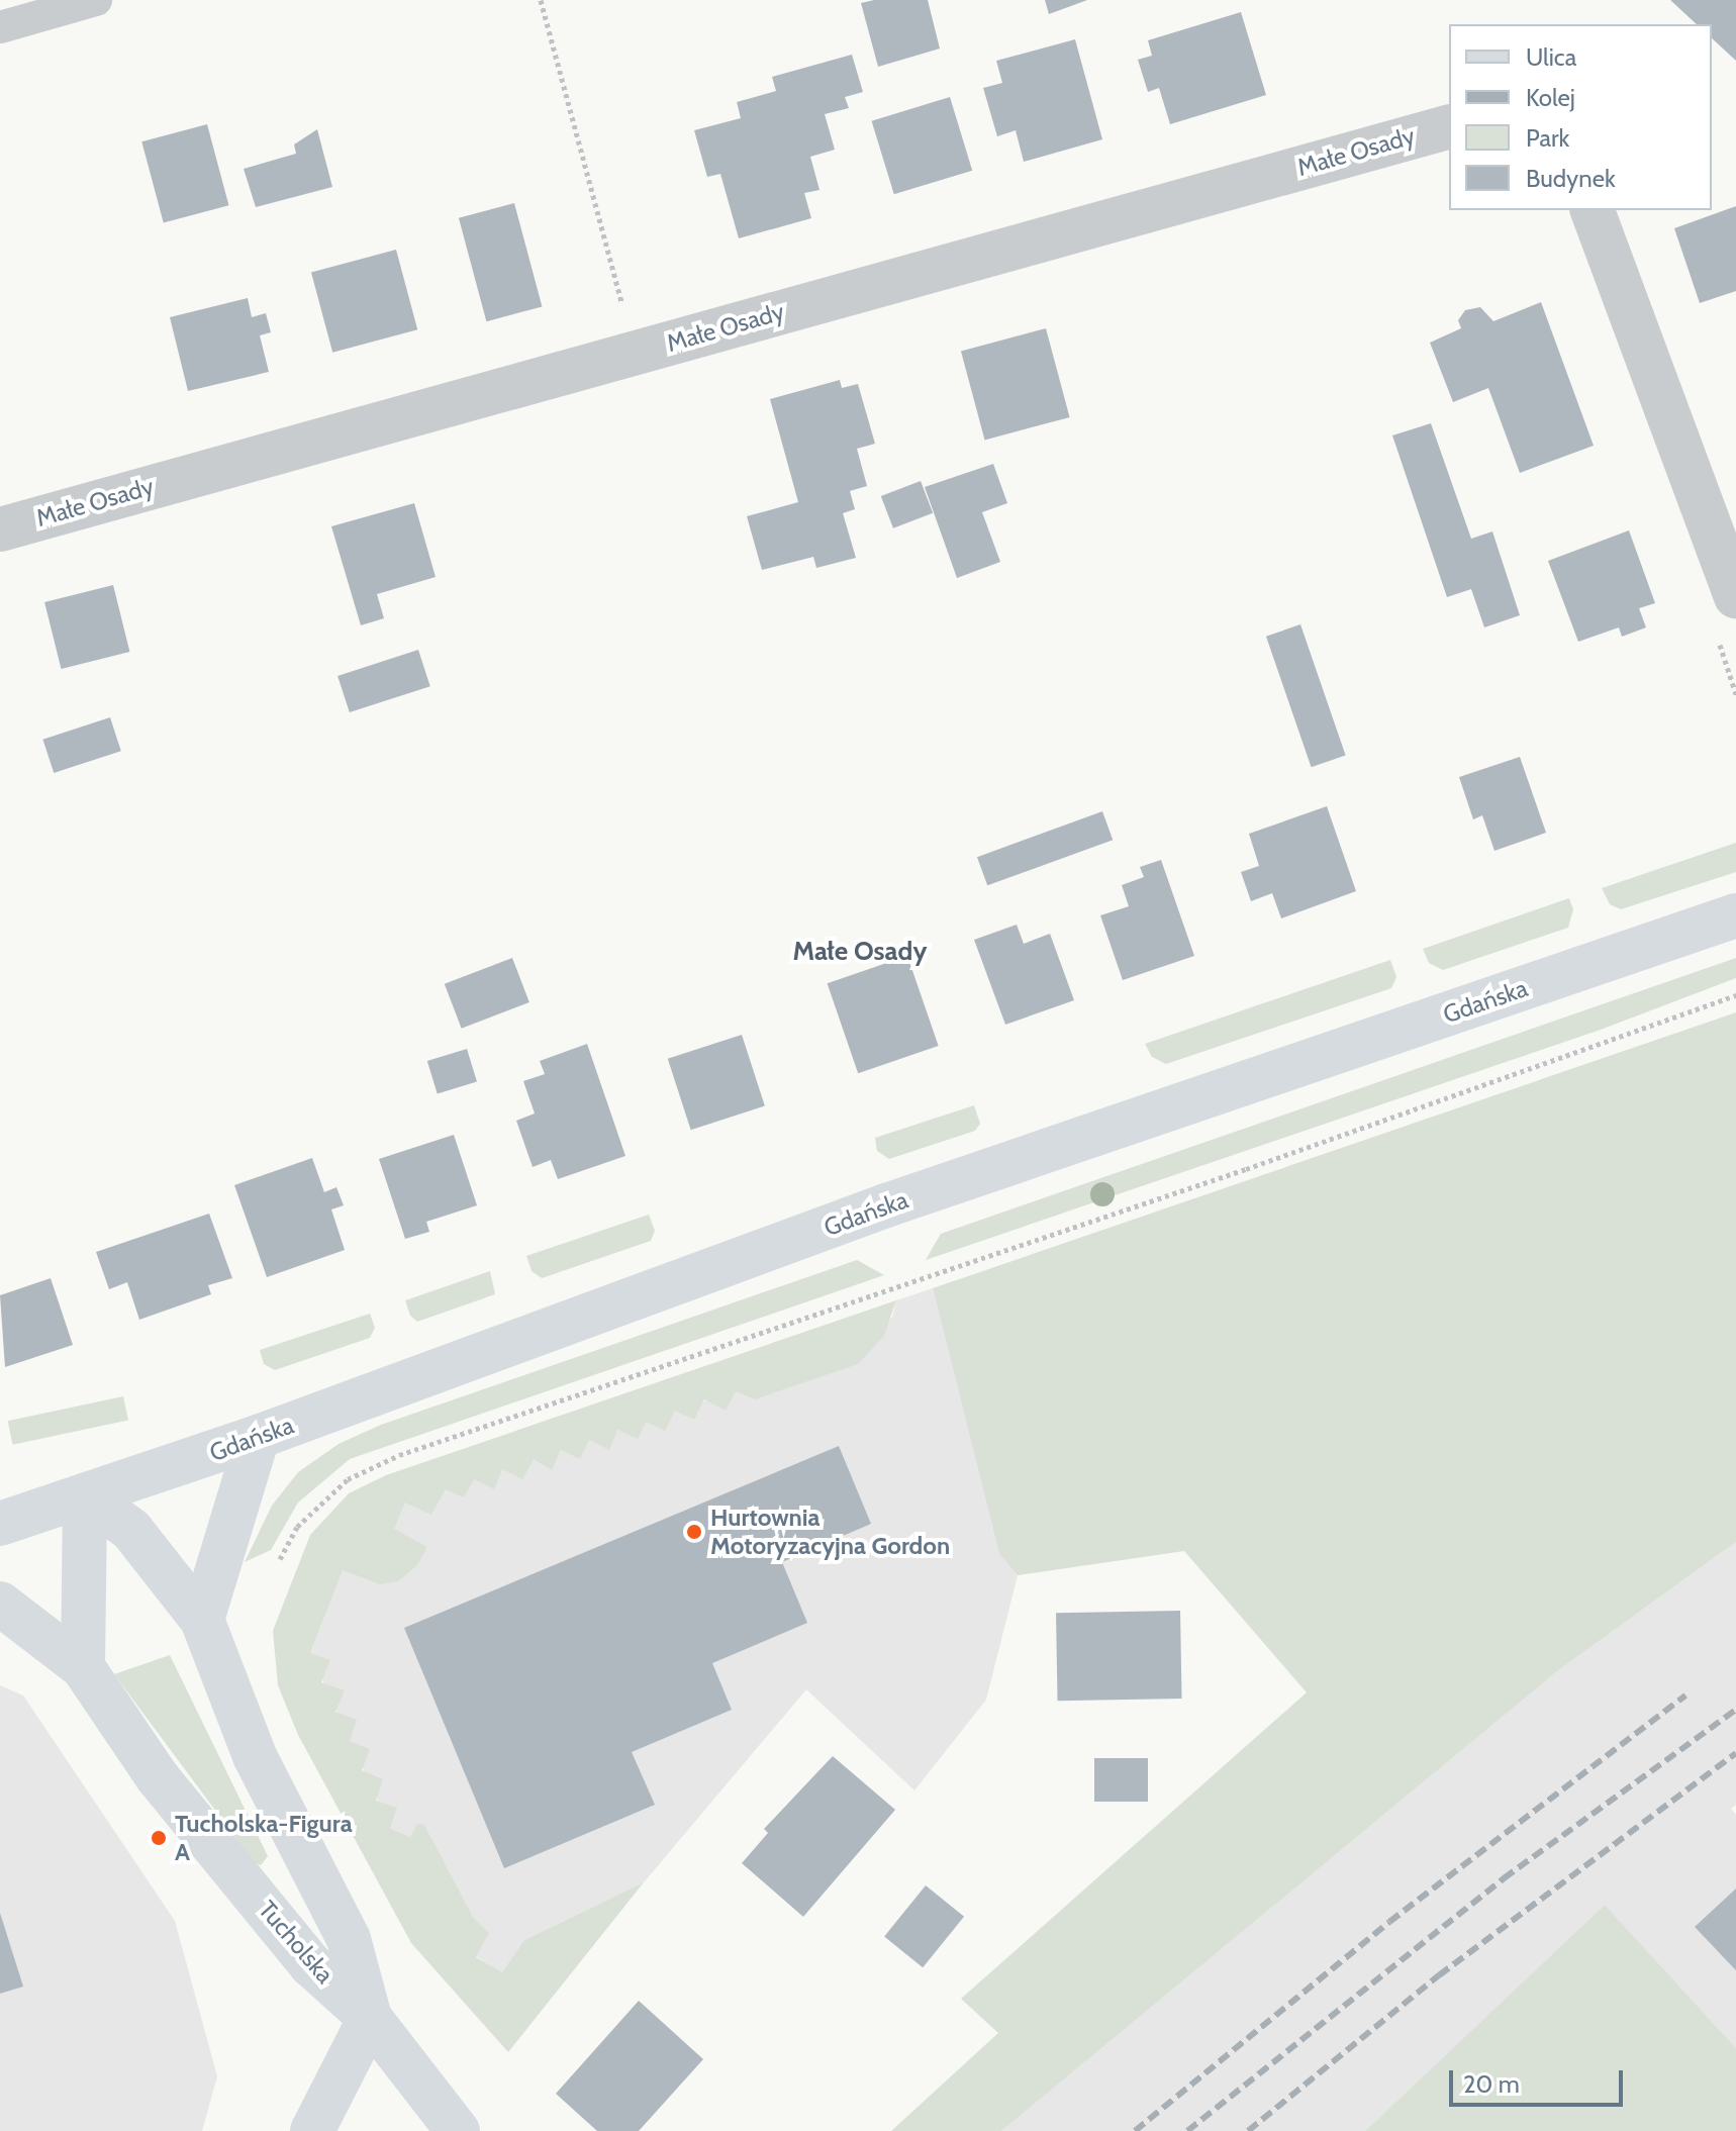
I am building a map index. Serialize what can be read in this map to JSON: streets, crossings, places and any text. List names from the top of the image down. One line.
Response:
{"streets":{"main road":["Gdańska","Tucholska"],"street":["Małe Osady"]},"crossings":[["Gdańska","Tucholska"]],"districts":["Małe Osady"],"places":["Hurtownia Motoryzacyjna Gordon","Tucholska-Figura A"],"legend":["Ulica","Kolej","Park","Budynek"],"scale_bar":"20 m"}
